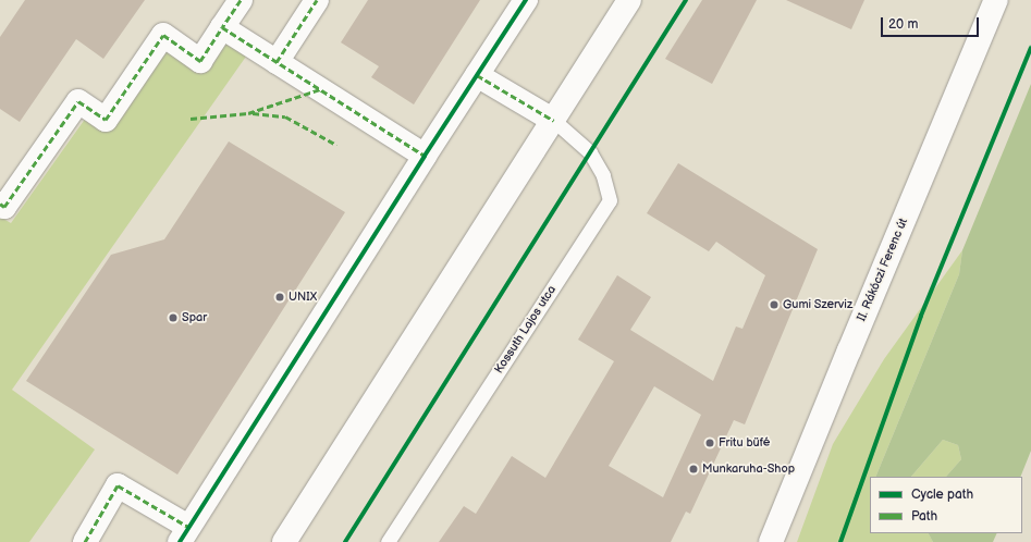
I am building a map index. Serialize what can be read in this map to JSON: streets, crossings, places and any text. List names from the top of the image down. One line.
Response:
{"streets":{"street":["II. Rákóczi Ferenc út"],"lane":["Kossuth Lajos utca"]},"places":["UNIX","Gumi Szerviz","Spar","Fritu büfé","Munkaruha-Shop"],"legend":["Cycle path","Path"],"scale_bar":"20 m"}
